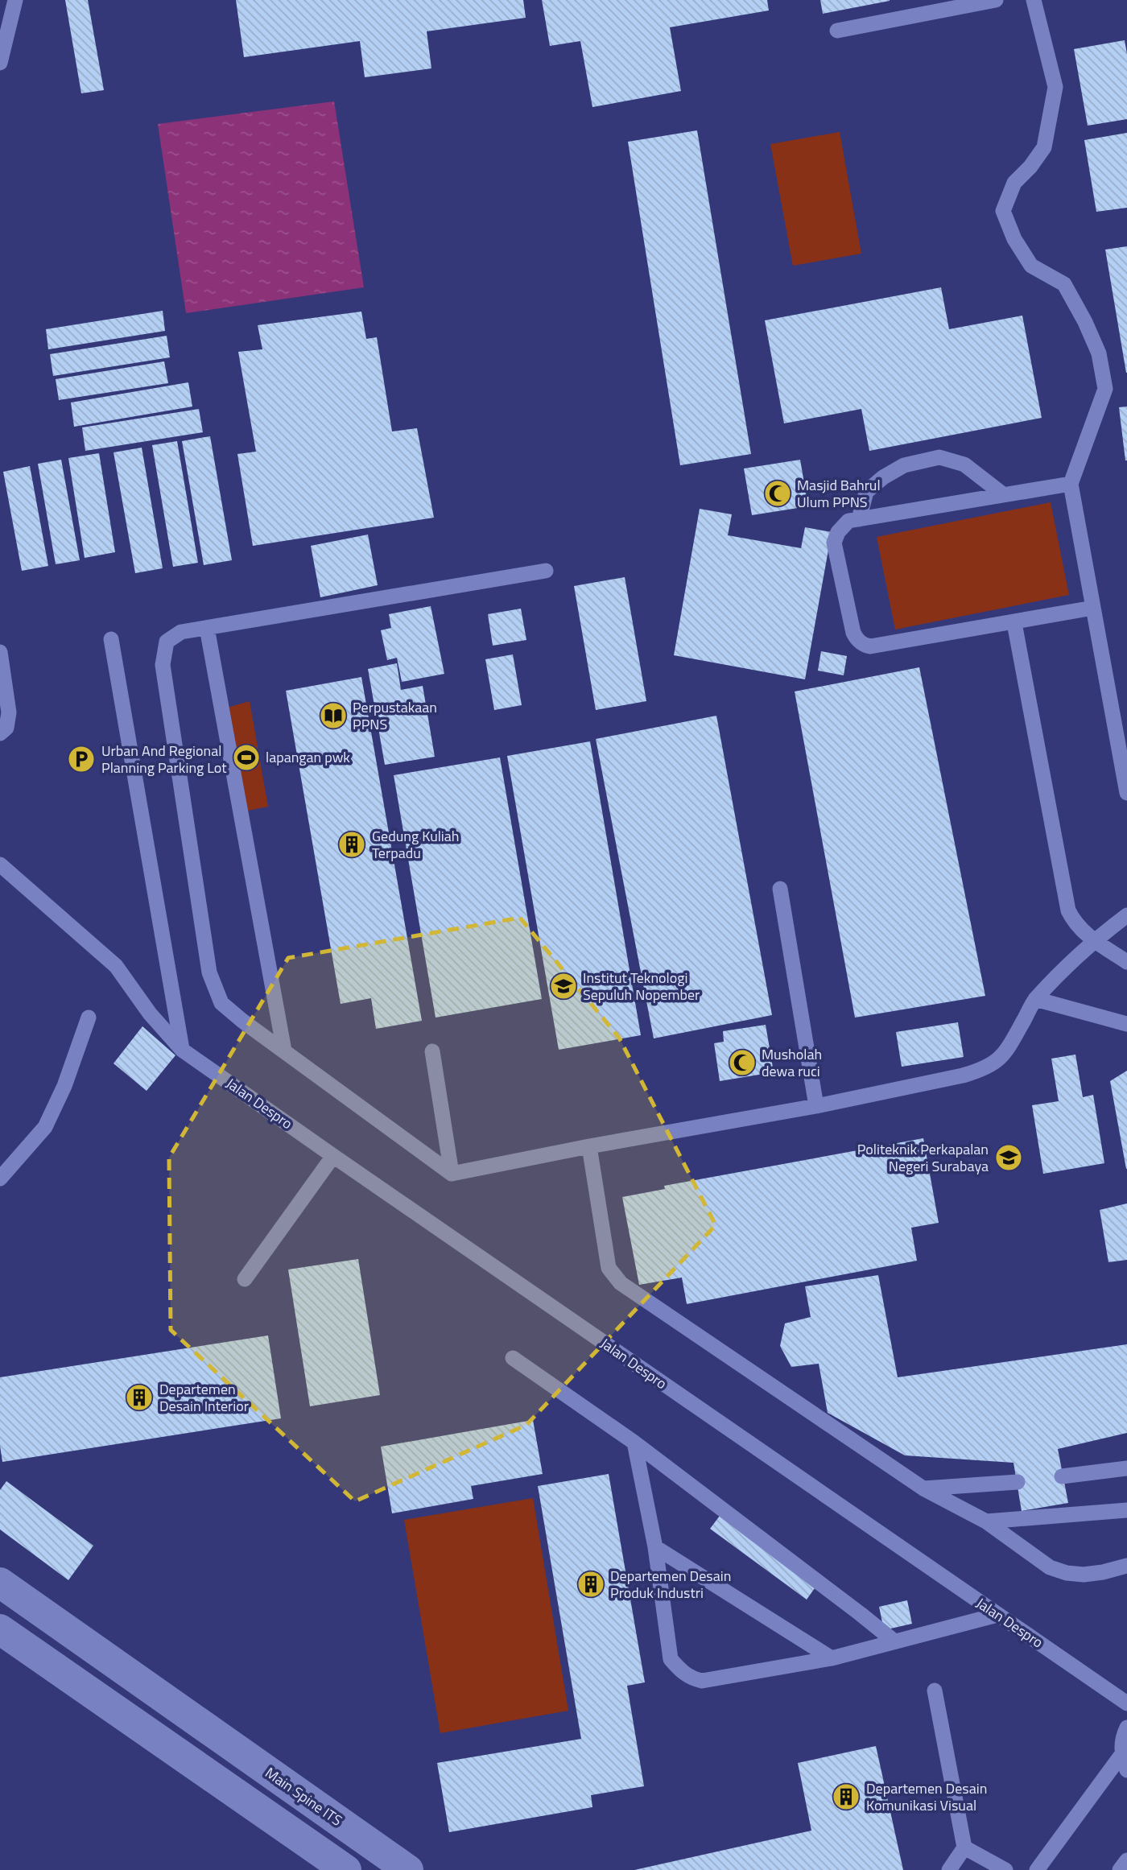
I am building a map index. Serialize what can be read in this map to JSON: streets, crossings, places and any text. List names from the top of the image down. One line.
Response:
{"streets":{"street":["Main Spine ITS"],"lane":["Jalan Despro"]},"places":{"mosque":["Masjid Bahrul Ulum PPNS","Musholah dewa ruci"],"library":["Perpustakaan PPNS"],"sports":["lapangan pwk"],"parking":["Urban And Regional Planning Parking Lot"],"building":["Gedung Kuliah Terpadu","Departemen Desain Interior","Departemen Desain Produk Industri","Departemen Desain Komunikasi Visual"],"school or university":["Institut Teknologi Sepuluh Nopember","Politeknik Perkapalan Negeri Surabaya"]}}
